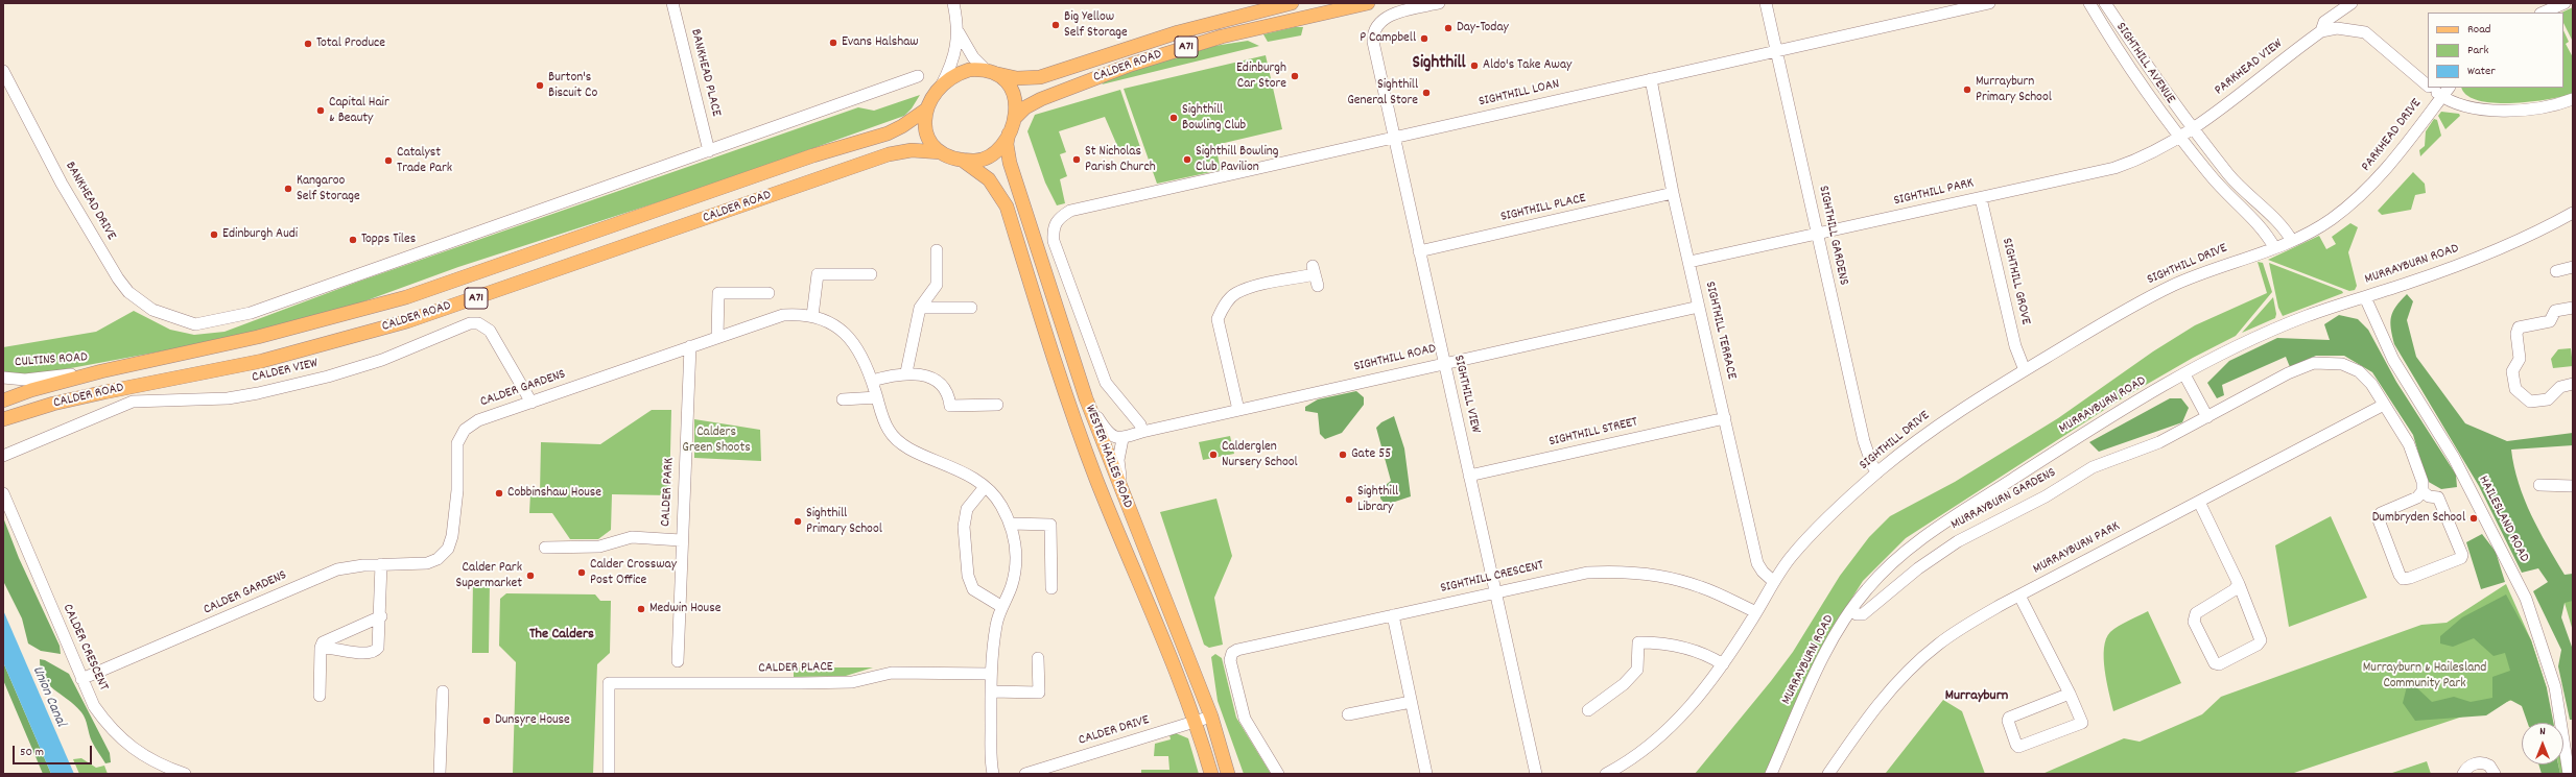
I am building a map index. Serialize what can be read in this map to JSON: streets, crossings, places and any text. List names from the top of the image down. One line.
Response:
{"streets":{"main road":["A71","CALDER ROAD","WESTER HAILES ROAD"],"street":["SIGHTHILL AVENUE","PARKHEAD VIEW","BANKHEAD PLACE","SIGHTHILL LOAN","PARKHEAD DRIVE","SIGHTHILL PARK","BANKHEAD DRIVE","SIGHTHILL PLACE","SIGHTHILL GARDENS","SIGHTHILL DRIVE","MURRAYBURN ROAD","SIGHTHILL GROVE","SIGHTHILL TERRACE","SIGHTHILL ROAD","CULTINS ROAD","CALDER VIEW","CALDER GARDENS","SIGHTHILL VIEW","SIGHTHILL STREET","CALDER PARK","MURRAYBURN GARDENS","HAILESLAND ROAD","MURRAYBURN PARK","SIGHTHILL CRESCENT","CALDER CRESCENT","CALDER PLACE","CALDER DRIVE"]},"crossings":[["A71","CALDER ROAD"],["A71","WESTER HAILES ROAD"],["SIGHTHILL AVENUE","PARKHEAD VIEW"],["SIGHTHILL AVENUE","PARKHEAD DRIVE"],["SIGHTHILL AVENUE","SIGHTHILL PARK"],["SIGHTHILL AVENUE","SIGHTHILL DRIVE"],["CALDER ROAD","CULTINS ROAD"],["CALDER ROAD","WESTER HAILES ROAD"],["BANKHEAD PLACE","BANKHEAD DRIVE"],["SIGHTHILL LOAN","SIGHTHILL GARDENS"],["SIGHTHILL LOAN","SIGHTHILL TERRACE"],["SIGHTHILL LOAN","SIGHTHILL ROAD"],["SIGHTHILL LOAN","SIGHTHILL VIEW"],["PARKHEAD DRIVE","SIGHTHILL DRIVE"],["SIGHTHILL PARK","SIGHTHILL GARDENS"],["SIGHTHILL PARK","SIGHTHILL GROVE"],["SIGHTHILL PARK","SIGHTHILL TERRACE"],["SIGHTHILL PLACE","SIGHTHILL TERRACE"],["SIGHTHILL PLACE","SIGHTHILL VIEW"],["SIGHTHILL GARDENS","SIGHTHILL DRIVE"],["SIGHTHILL DRIVE","SIGHTHILL GROVE"],["SIGHTHILL DRIVE","SIGHTHILL TERRACE"],["SIGHTHILL DRIVE","SIGHTHILL CRESCENT"],["MURRAYBURN ROAD","MURRAYBURN GARDENS"],["MURRAYBURN ROAD","HAILESLAND ROAD"],["SIGHTHILL TERRACE","SIGHTHILL ROAD"],["SIGHTHILL TERRACE","SIGHTHILL STREET"],["SIGHTHILL ROAD","SIGHTHILL VIEW"],["CALDER VIEW","CALDER GARDENS"],["CALDER GARDENS","CALDER PARK"],["CALDER GARDENS","CALDER CRESCENT"],["CALDER GARDENS","CALDER PLACE"],["SIGHTHILL VIEW","SIGHTHILL STREET"],["SIGHTHILL VIEW","SIGHTHILL CRESCENT"],["WESTER HAILES ROAD","CALDER DRIVE"],["MURRAYBURN GARDENS","MURRAYBURN PARK"]],"districts":["Sighthill","The Calders","Murrayburn"],"water":["Union Canal"],"parks":["Calders Green Shoots","Murrayburn & Hailesland Community Park"],"places":["Big Yellow Self Storage","Day-Today","P Campbell","Evans Halshaw","Total Produce","Aldo's Take Away","Edinburgh Car Store","Burton's Biscuit Co","Murrayburn Primary School","Sighthill General Store","Capital Hair & Beauty","Sighthill Bowling Club","St Nicholas Parish Church","Sighthill Bowling Club Pavilion","Catalyst Trade Park","Kangaroo Self Storage","Edinburgh Audi","Topps Tiles","Calderglen Nursery School","Gate 55","Cobbinshaw House","Sighthill Library","Dumbryden School","Sighthill Primary School","Calder Crossway Post Office","Calder Park Supermarket","Medwin House","Dunsyre House"],"legend":["Road","Park","Water"],"scale_bar":"50 m","north":"top"}
